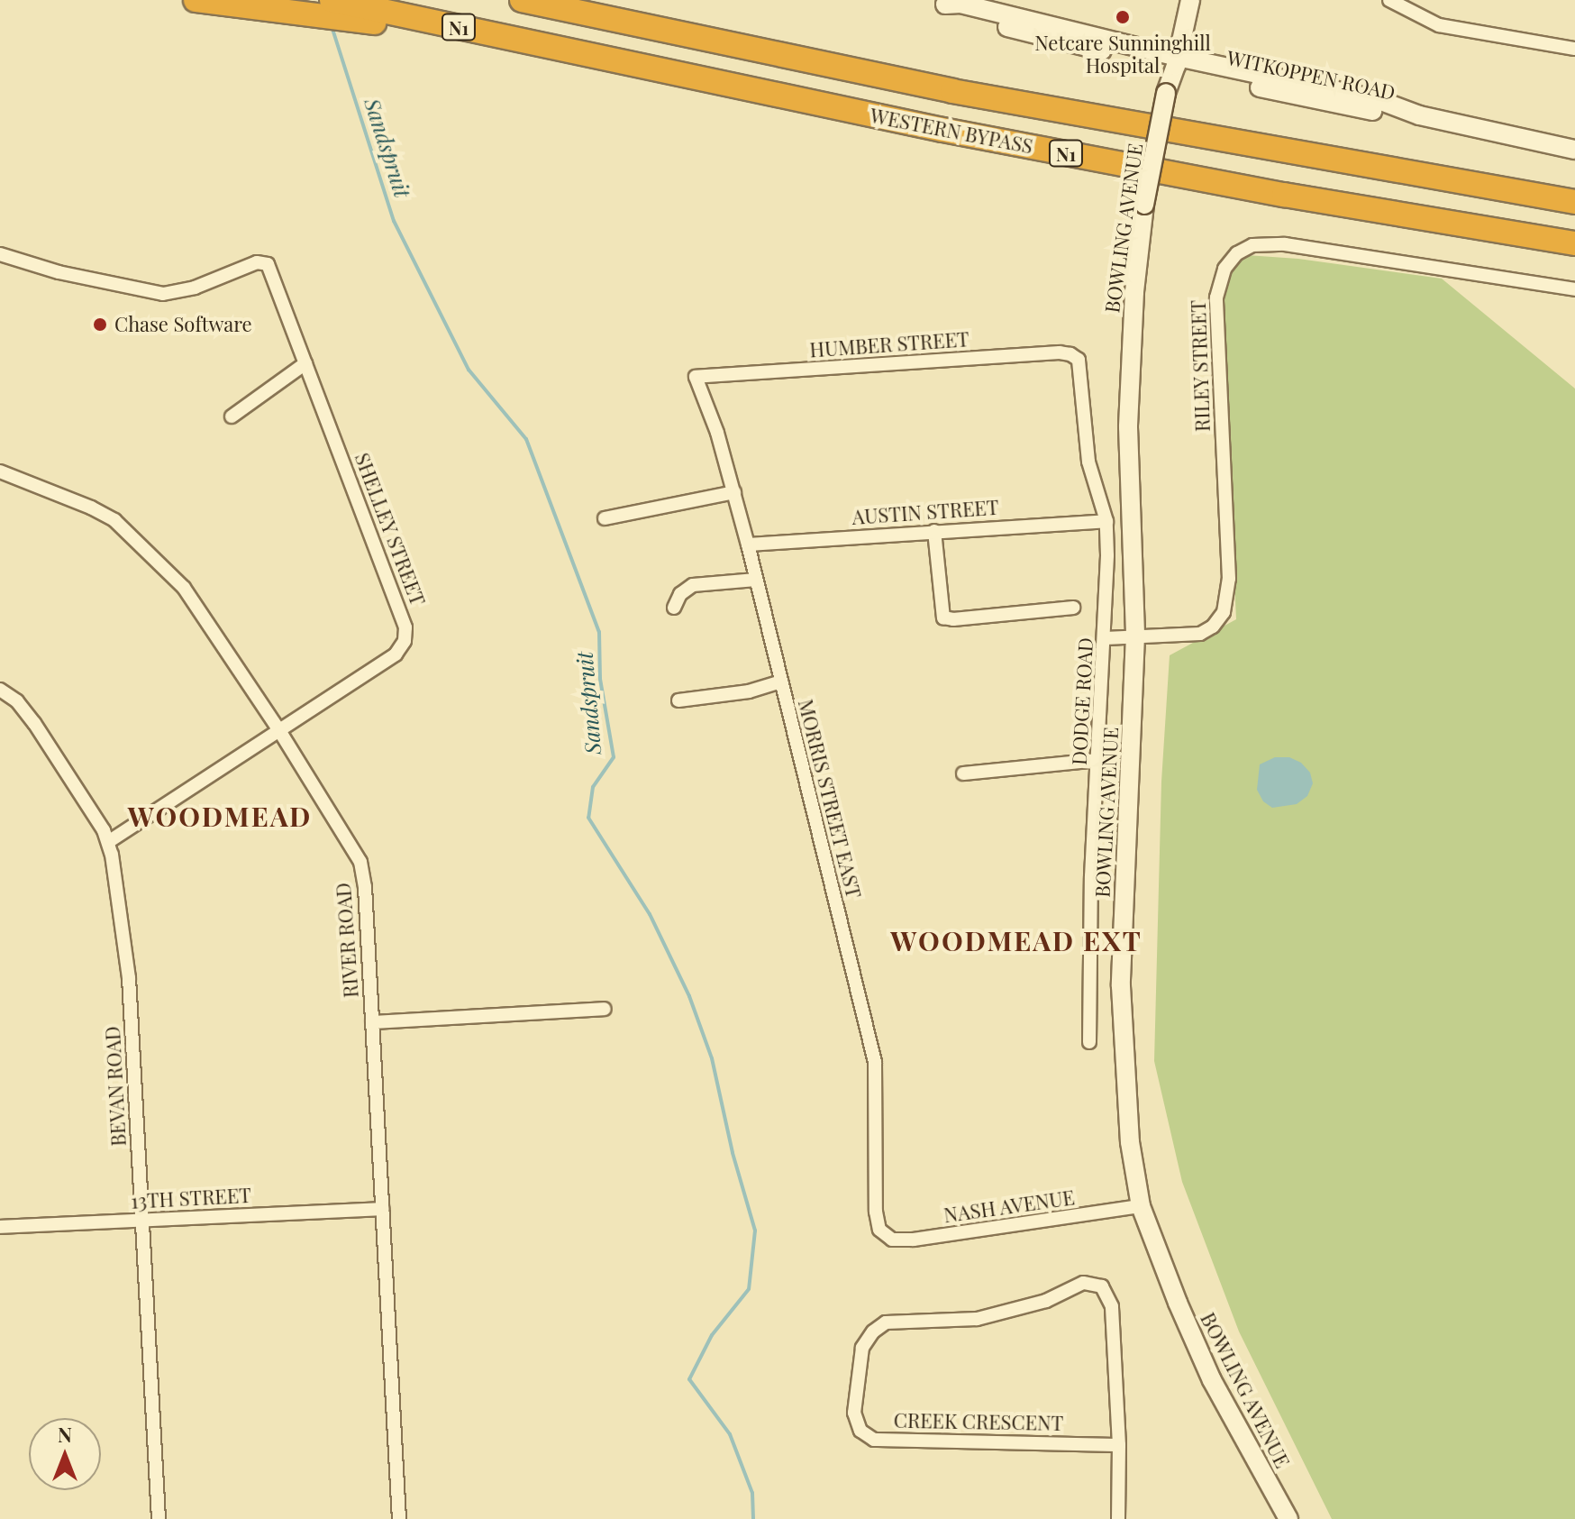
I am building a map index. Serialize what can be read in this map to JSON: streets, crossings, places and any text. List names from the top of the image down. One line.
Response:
{"streets":{"highway":["N1","WESTERN BYPASS"],"main road":["WITKOPPEN ROAD","BOWLING AVENUE"],"street":["HUMBER STREET","RILEY STREET","AUSTIN STREET","SHELLEY STREET","DODGE ROAD","MORRIS STREET EAST","RIVER ROAD","BEVAN ROAD","13TH STREET","NASH AVENUE","CREEK CRESCENT"]},"crossings":[["WITKOPPEN ROAD","BOWLING AVENUE"],["BOWLING AVENUE","RILEY STREET"],["BOWLING AVENUE","NASH AVENUE"],["HUMBER STREET","DODGE ROAD"],["HUMBER STREET","MORRIS STREET EAST"],["RILEY STREET","DODGE ROAD"],["AUSTIN STREET","DODGE ROAD"],["AUSTIN STREET","MORRIS STREET EAST"],["SHELLEY STREET","RIVER ROAD"],["SHELLEY STREET","BEVAN ROAD"],["MORRIS STREET EAST","NASH AVENUE"],["RIVER ROAD","13TH STREET"],["BEVAN ROAD","13TH STREET"]],"districts":["WOODMEAD","WOODMEAD EXT"],"water":["Sandspruit"],"places":["Netcare Sunninghill Hospital","Chase Software"],"north":"top"}
